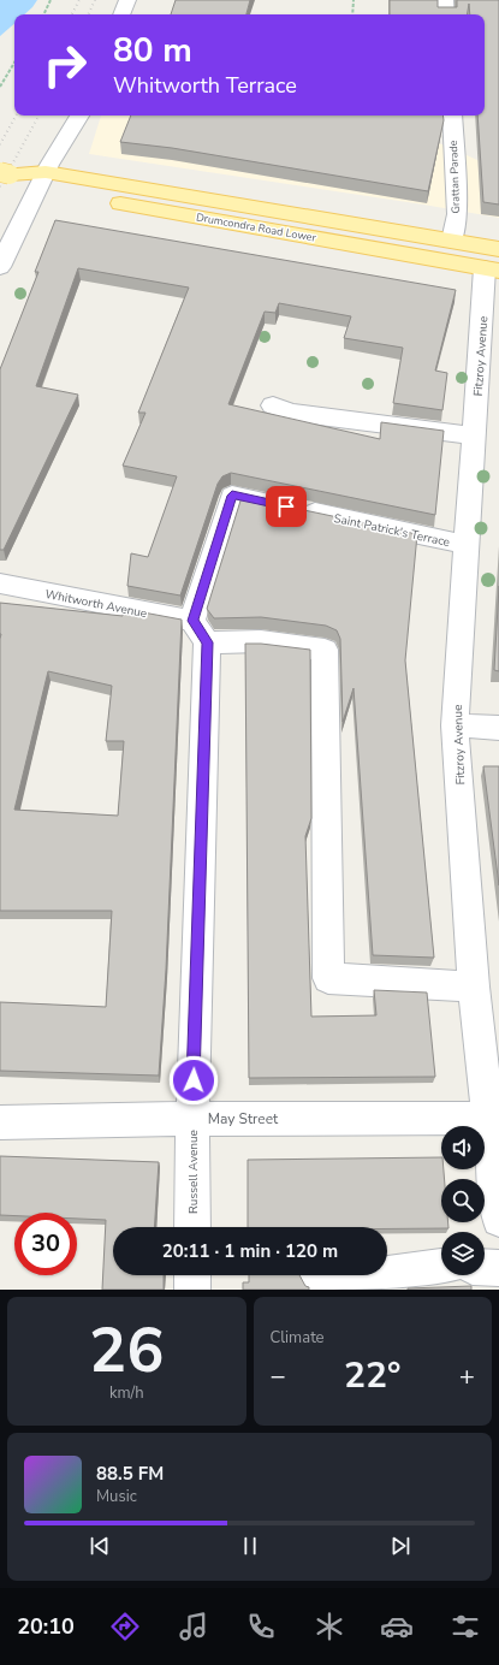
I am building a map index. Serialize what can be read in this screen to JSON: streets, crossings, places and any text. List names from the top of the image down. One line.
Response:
{"streets":{"main road":["Drumcondra Road Lower"],"street":["Grattan Parade","Fitzroy Avenue","Saint Patrick's Terrace","Whitworth Avenue","May Street","Russell Avenue"]},"crossings":[["Grattan Parade","Drumcondra Road Lower"],["Drumcondra Road Lower","Fitzroy Avenue"],["Fitzroy Avenue","Saint Patrick's Terrace"],["Fitzroy Avenue","Whitworth Avenue"],["Fitzroy Avenue","May Street"],["Saint Patrick's Terrace","Russell Avenue"],["Whitworth Avenue","Russell Avenue"],["May Street","Russell Avenue"]],"page":{"turn":["80 m","Whitworth Terrace"],"limit":"30","trip":"20:11 · 1 min · 120 m","tile":[["26","km/h"],"Climate"],"heat":["−","22°","+"],"song":["88.5 FM","Music"],"tabs":"20:10"}}
